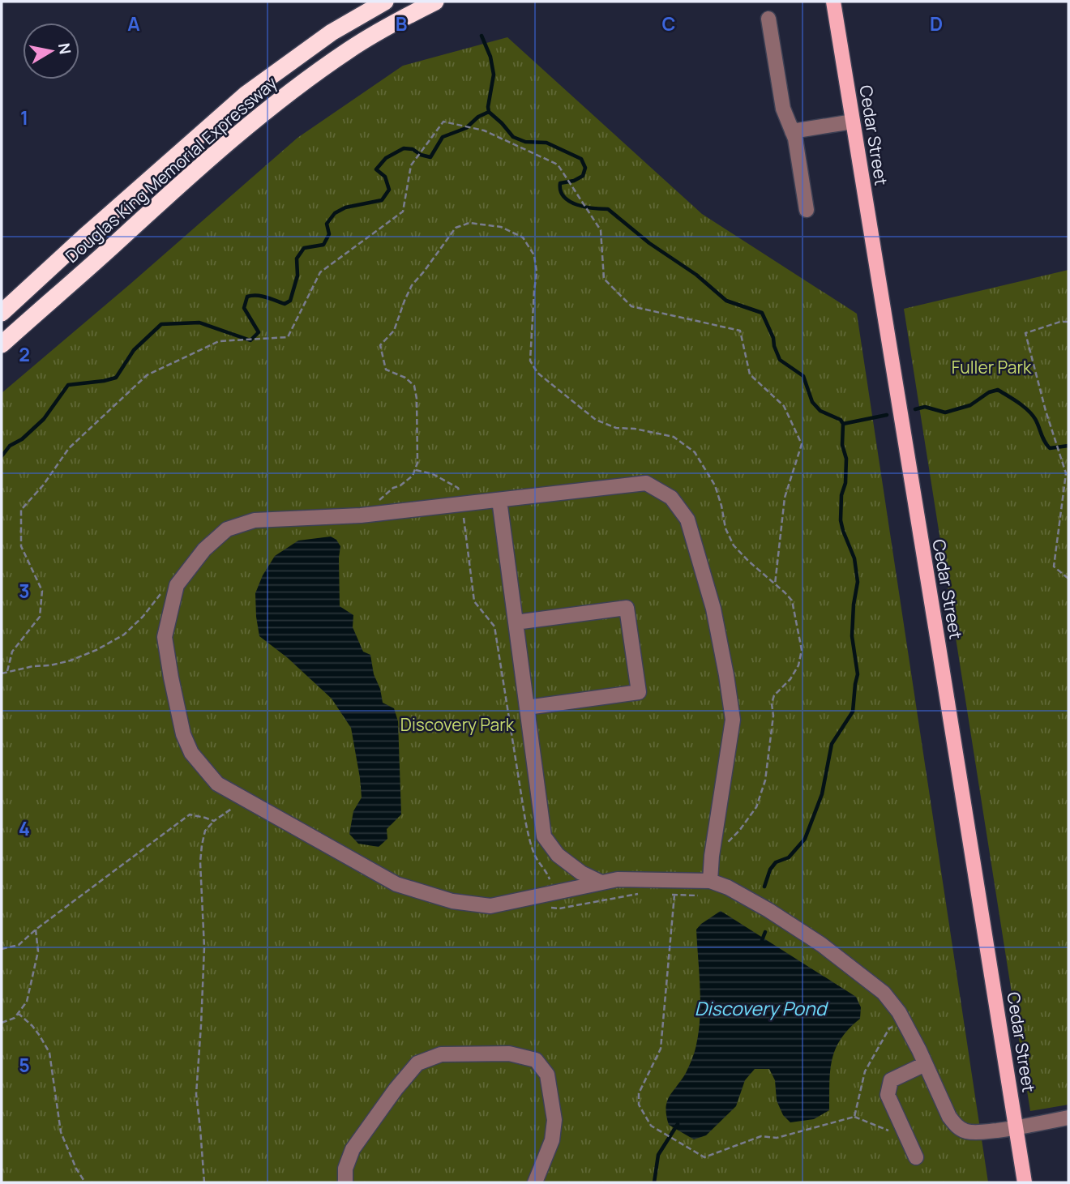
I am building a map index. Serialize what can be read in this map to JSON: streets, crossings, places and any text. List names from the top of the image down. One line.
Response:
{"streets":{"highway":["Douglas King Memorial Expressway"],"main road":["Cedar Street"]},"water":["Discovery Pond"],"parks":["Fuller Park","Discovery Park"],"north":"right","grid":{"columns":["A","B","C","D"],"rows":["1","2","3","4","5"]}}
